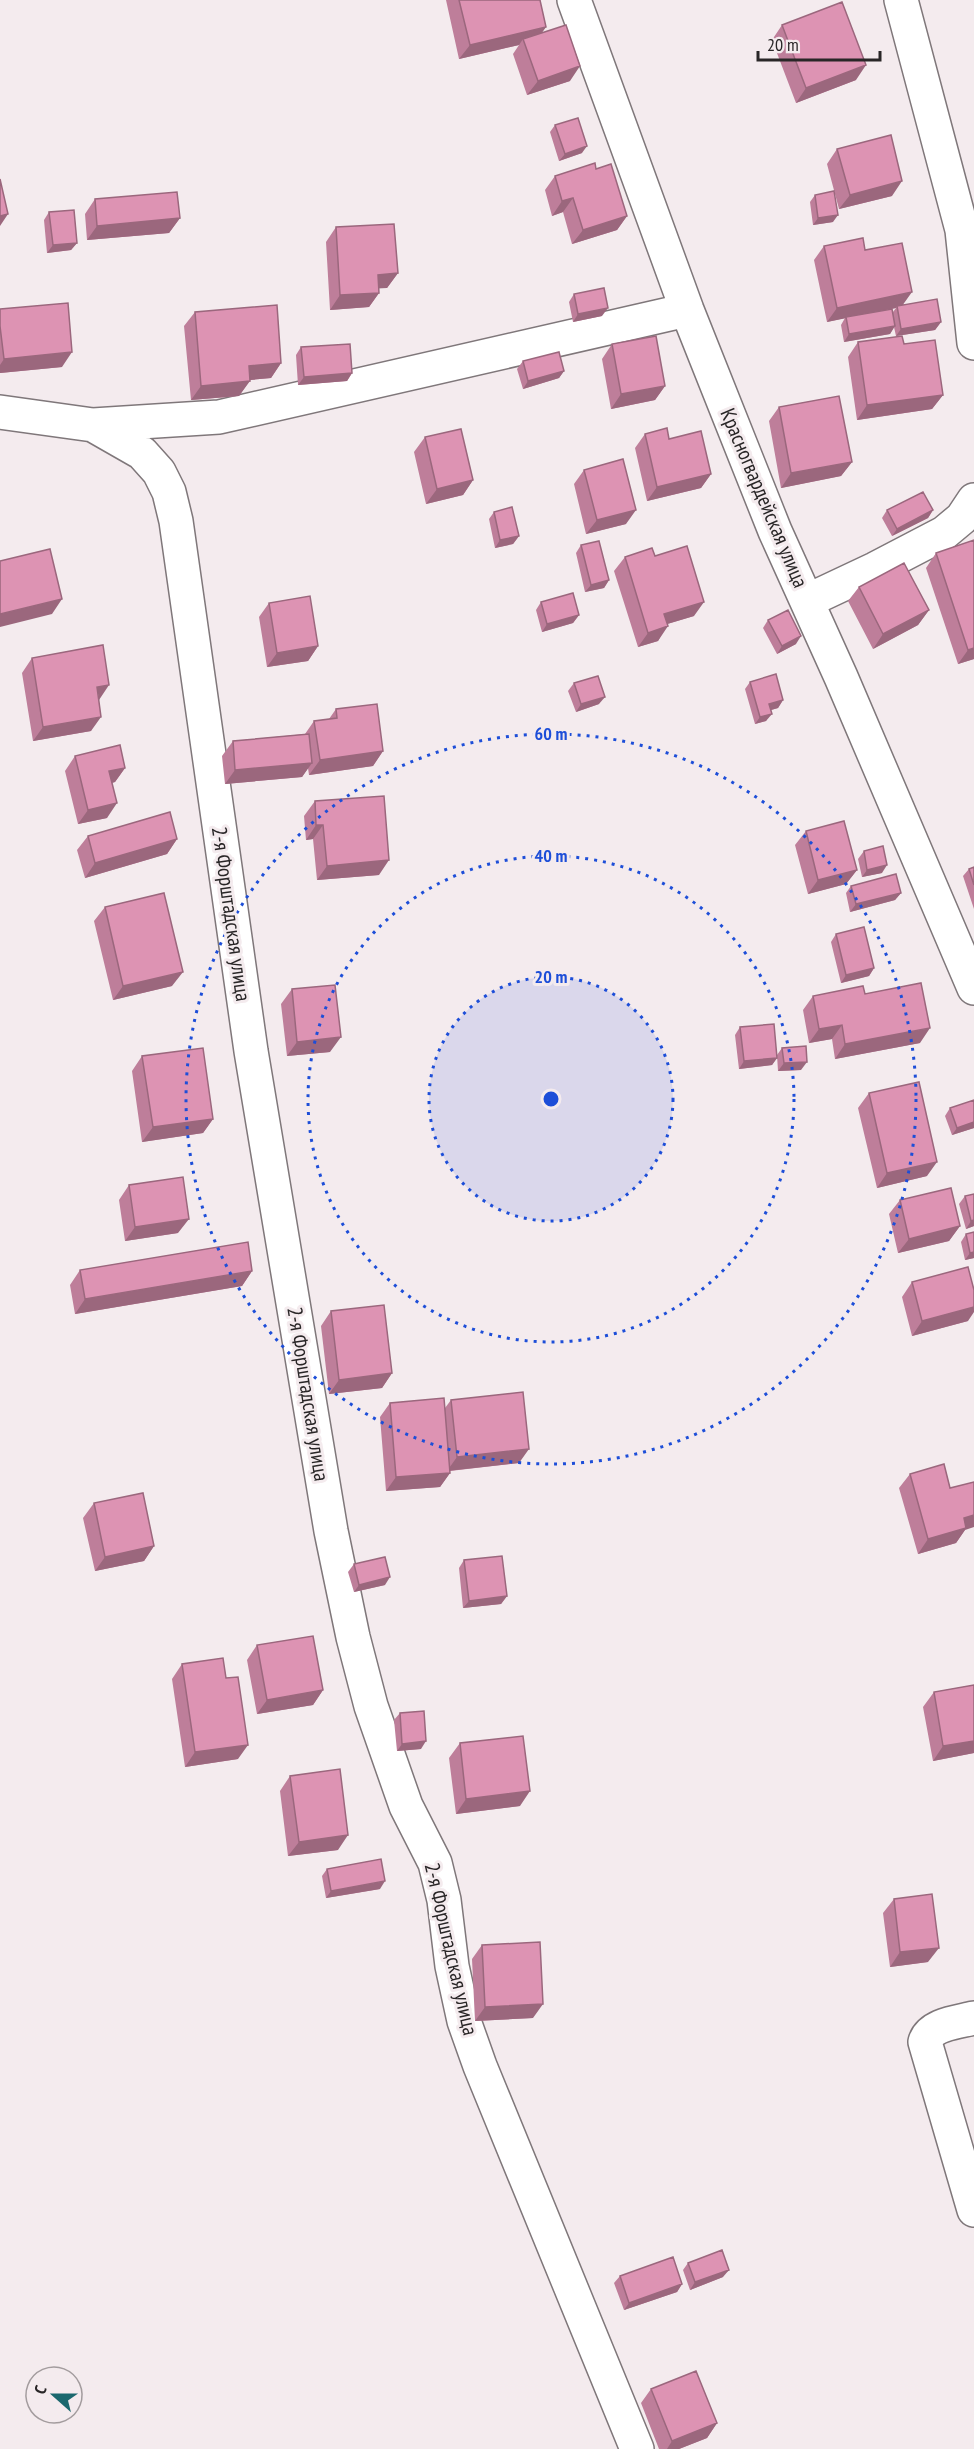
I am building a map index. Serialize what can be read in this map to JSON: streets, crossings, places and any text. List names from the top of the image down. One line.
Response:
{"streets":{"street":["Красногвардейская улица","2-я Форштадская улица"]},"scale_bar":"20 m","north":"left","rings":["60 m","40 m","20 m"]}
